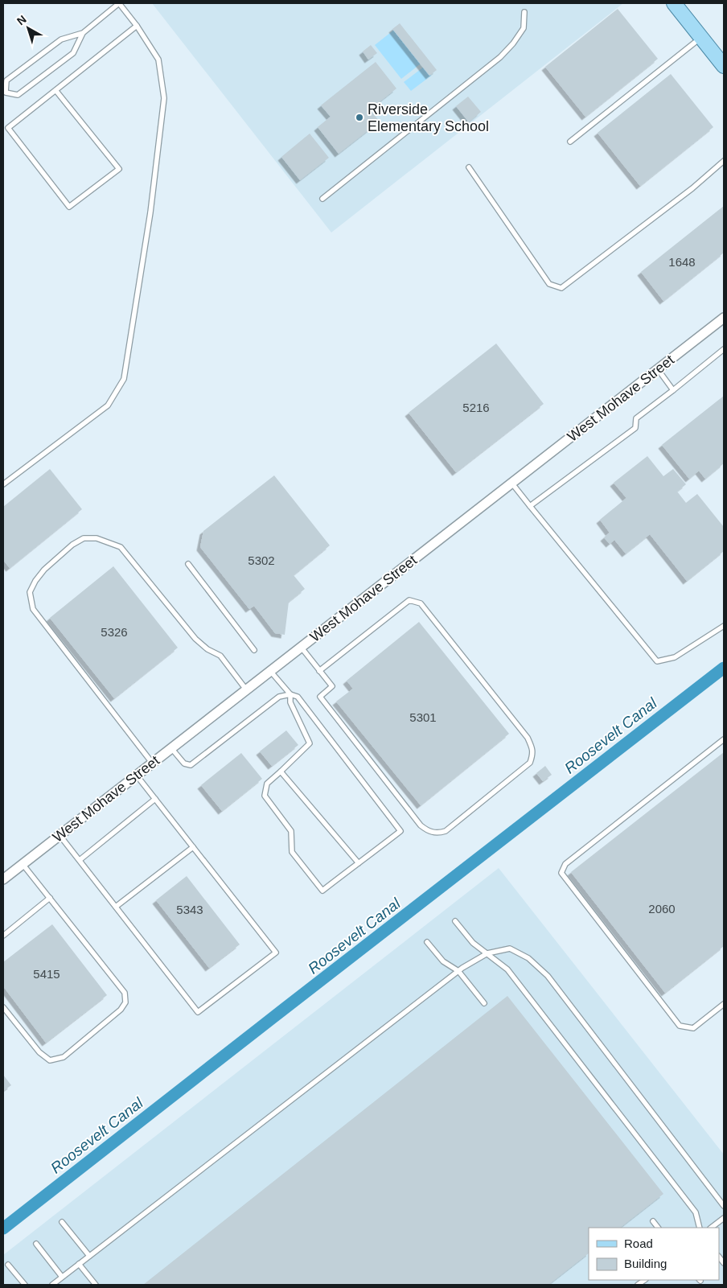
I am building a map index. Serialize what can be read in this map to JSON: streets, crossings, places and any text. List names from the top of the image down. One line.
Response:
{"streets":{"street":["West Mohave Street"]},"water":["Roosevelt Canal"],"places":["Riverside Elementary School"],"house_numbers":["1648","5216","5302","5326","5301","2060","5343","5415"],"legend":["Road","Building"],"north":"top left"}
